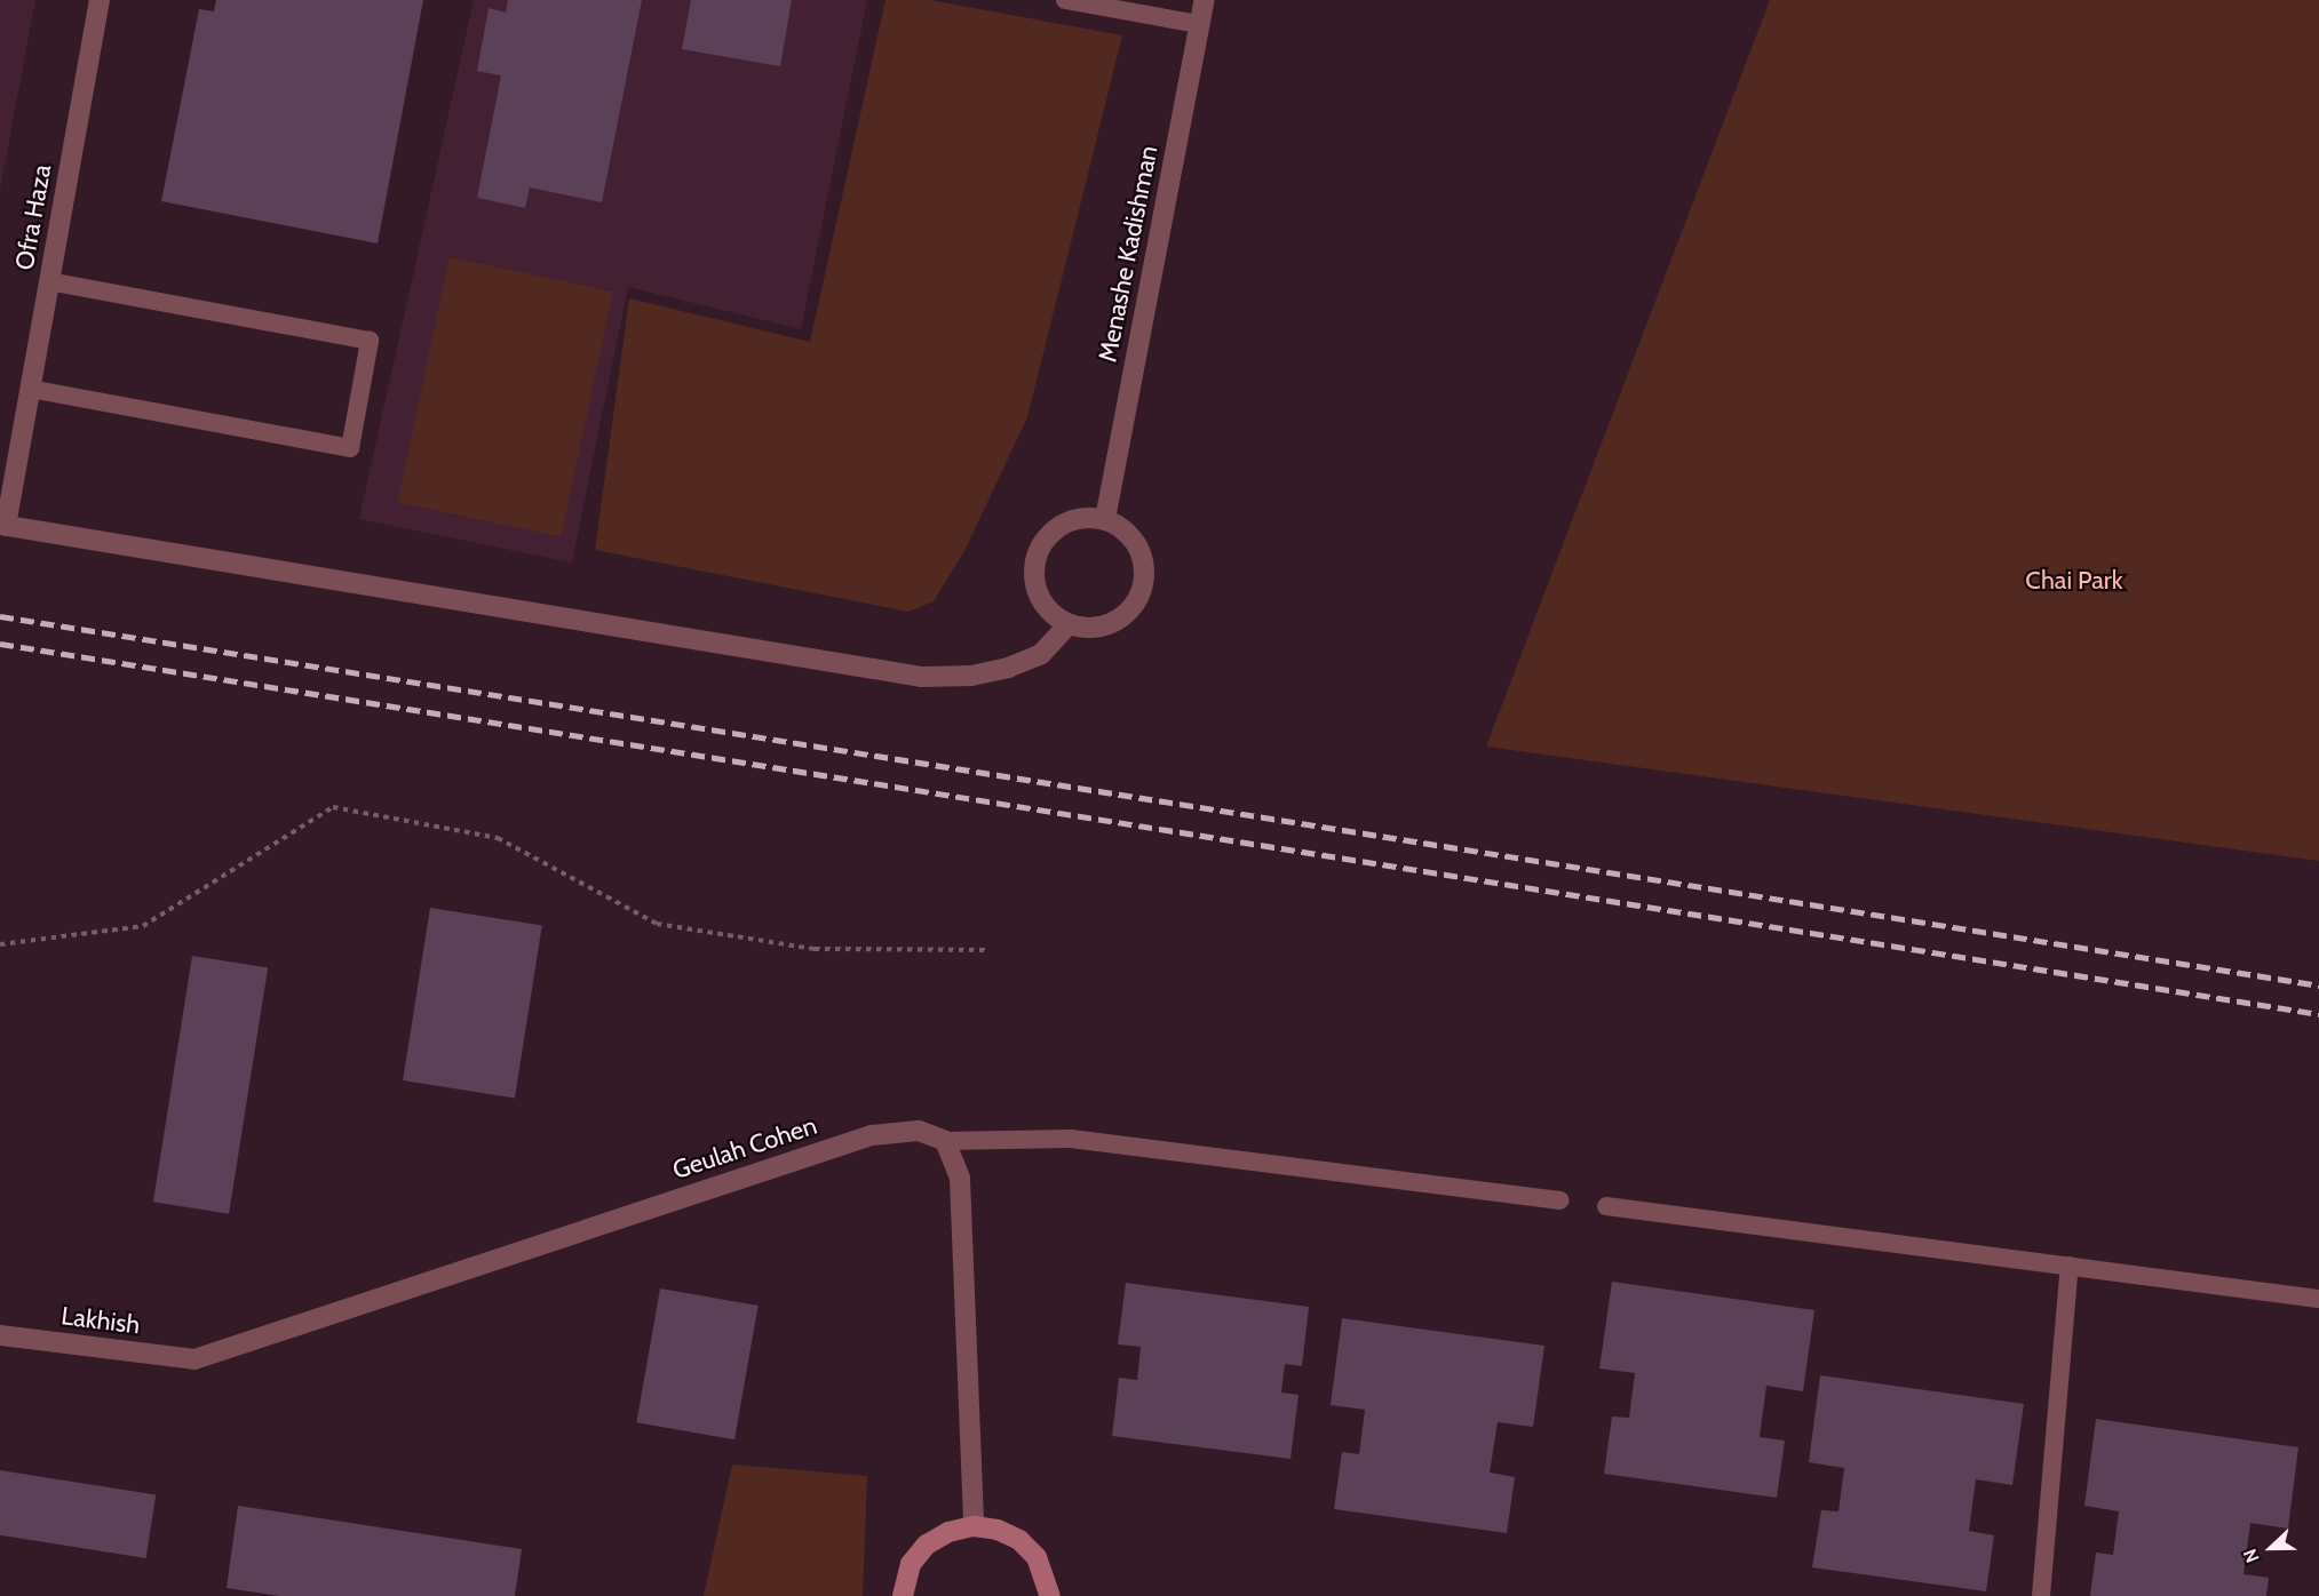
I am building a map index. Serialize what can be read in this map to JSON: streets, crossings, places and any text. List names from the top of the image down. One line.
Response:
{"streets":{"street":["Ofra Haza","Menashe Kadishman","Geulah Cohen","Lakhish"]},"crossings":[["Geulah Cohen","Lakhish"]],"parks":["Chai Park"],"north":"left"}
